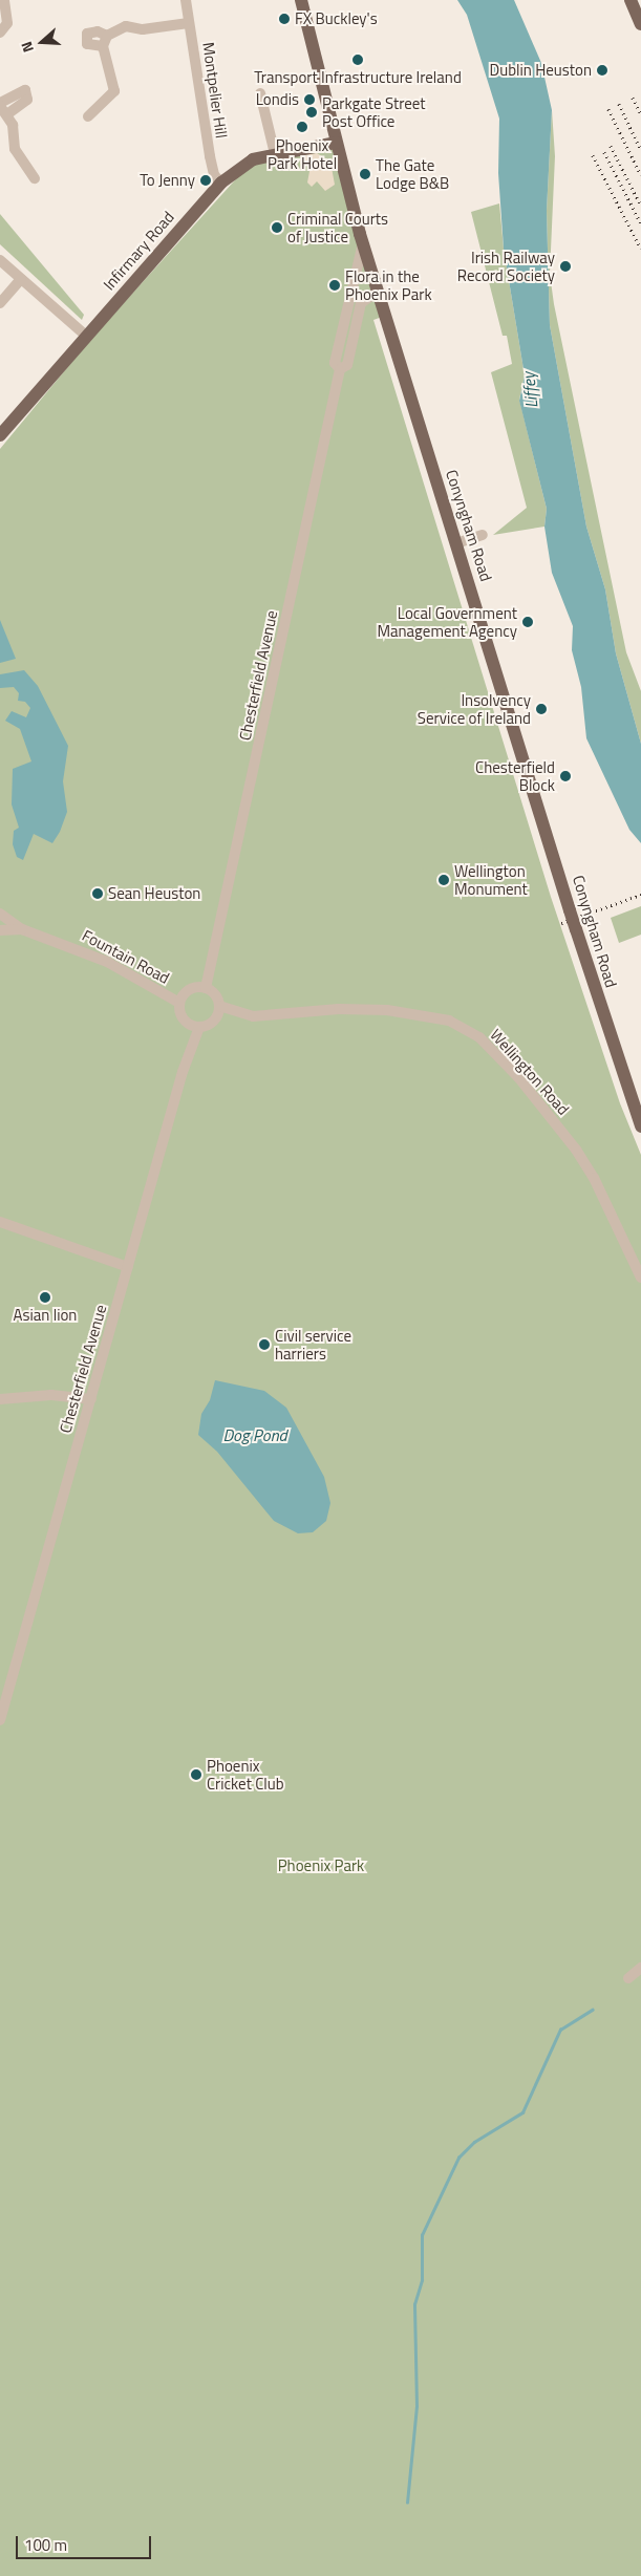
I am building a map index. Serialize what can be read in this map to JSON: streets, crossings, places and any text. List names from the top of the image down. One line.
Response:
{"streets":{"main road":["Infirmary Road","Conyngham Road"],"street":["Montpelier Hill","Chesterfield Avenue","Fountain Road","Wellington Road"]},"crossings":[["Montpelier Hill","Infirmary Road"],["Infirmary Road","Conyngham Road"],["Conyngham Road","Chesterfield Avenue"],["Chesterfield Avenue","Fountain Road"],["Chesterfield Avenue","Wellington Road"],["Fountain Road","Wellington Road"]],"water":["Liffey","Dog Pond"],"parks":["Phoenix Park"],"places":["FX Buckley's","Transport Infrastructure Ireland","Dublin Heuston","Londis","Parkgate Street Post Office","Phoenix Park Hotel","The Gate Lodge B&B","To Jenny","Criminal Courts of Justice","Irish Railway Record Society","Flora in the Phoenix Park","Local Government Management Agency","Insolvency Service of Ireland","Chesterfield Block","Wellington Monument","Sean Heuston","Asian lion","Civil service harriers","Phoenix Cricket Club"],"scale_bar":"100 m","north":"left"}
